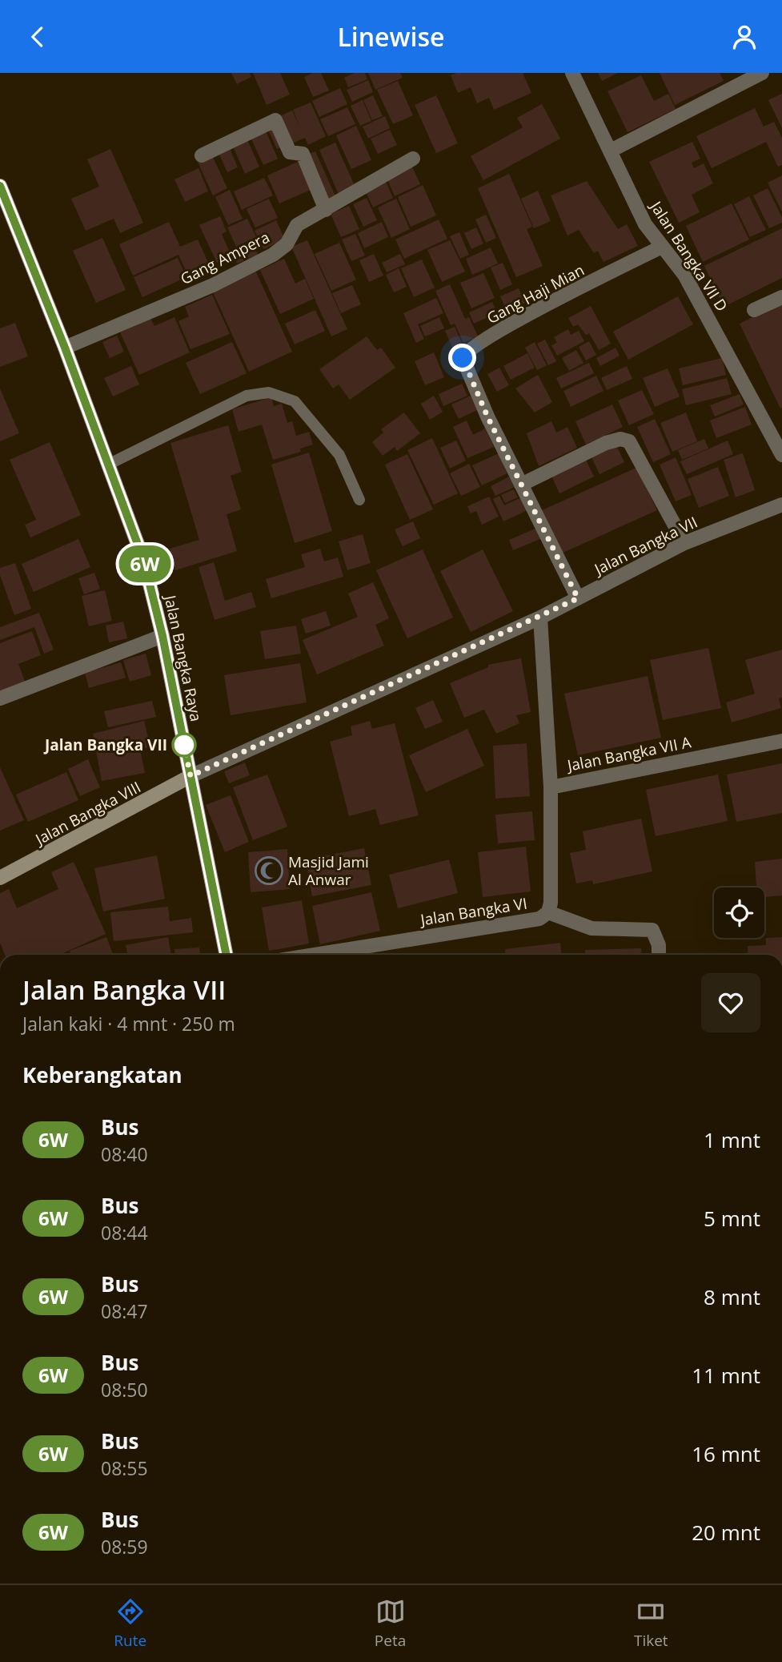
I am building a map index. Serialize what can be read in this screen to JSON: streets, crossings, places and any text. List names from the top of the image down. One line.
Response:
{"streets":{"street":["Jalan Bangka VII D","Gang Ampera","Gang Haji Mian","Jalan Bangka VII","Jalan Bangka Raya","Jalan Bangka VII A","Jalan Bangka VIII","Jalan Bangka VI"]},"crossings":[["Jalan Bangka VII D","Gang Haji Mian"],["Gang Ampera","Jalan Bangka Raya"],["Gang Haji Mian","Jalan Bangka VII"],["Jalan Bangka VII","Jalan Bangka Raya"],["Jalan Bangka VII","Jalan Bangka VII A"],["Jalan Bangka VII","Jalan Bangka VIII"],["Jalan Bangka Raya","Jalan Bangka VIII"],["Jalan Bangka VII A","Jalan Bangka VI"]],"places":{"other":["Jalan Bangka VII"],"mosque":["Masjid Jami Al Anwar"]},"lines":["bus line 6W"],"page":{"header":"Linewise","on_map":"6W","heading":[["Jalan Bangka VII","Jalan kaki · 4 mnt · 250 m"],"Keberangkatan"],"list":[{"mark":"6W","name":"Bus","note":"08:40","value":"1 mnt"},{"mark":"6W","name":"Bus","note":"08:44","value":"5 mnt"},{"mark":"6W","name":"Bus","note":"08:47","value":"8 mnt"},{"mark":"6W","name":"Bus","note":"08:50","value":"11 mnt"},{"mark":"6W","name":"Bus","note":"08:55","value":"16 mnt"},{"mark":"6W","name":"Bus","note":"08:59","value":"20 mnt"}],"tabs":["Rute","Peta","Tiket"]}}
